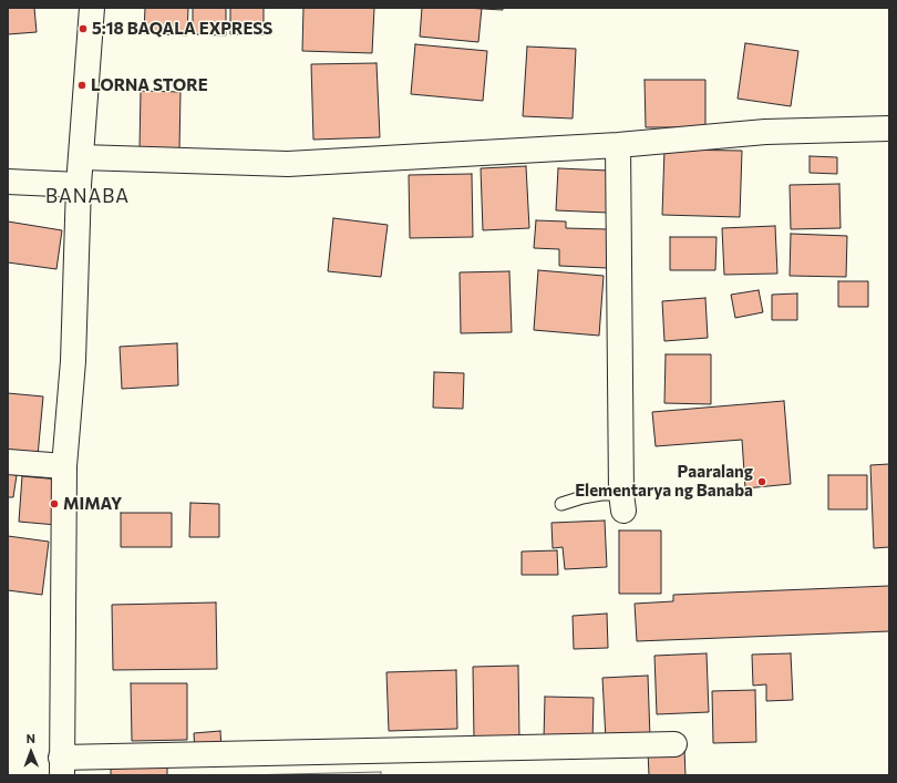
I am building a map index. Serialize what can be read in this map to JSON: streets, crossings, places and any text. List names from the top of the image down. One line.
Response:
{"districts":["BANABA"],"places":["5:18 BAQALA EXPRESS","LORNA STORE","Paaralang Elementarya ng Banaba","MIMAY"],"north":"top"}
